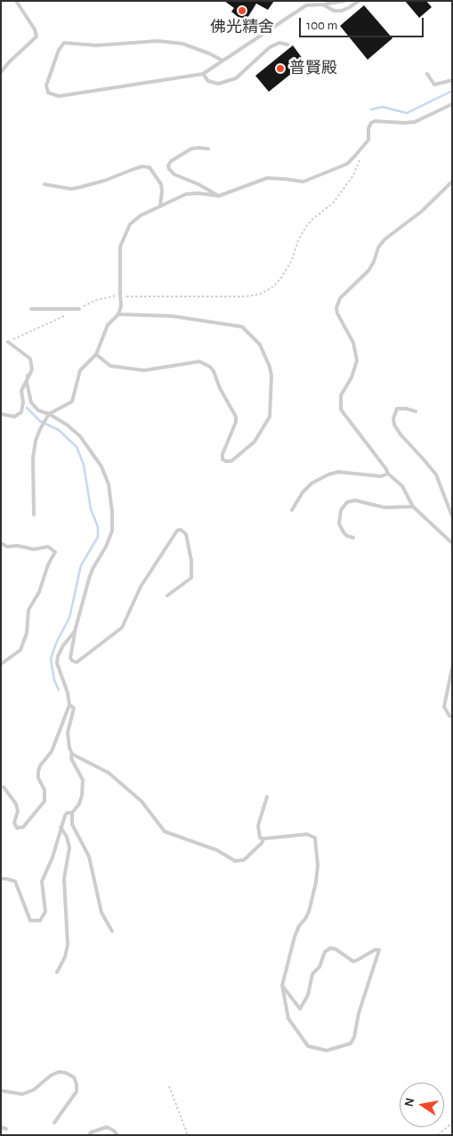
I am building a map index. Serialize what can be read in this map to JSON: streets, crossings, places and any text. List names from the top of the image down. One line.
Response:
{"places":["佛光精舍","普賢殿"],"scale_bar":"100 m","north":"left"}
